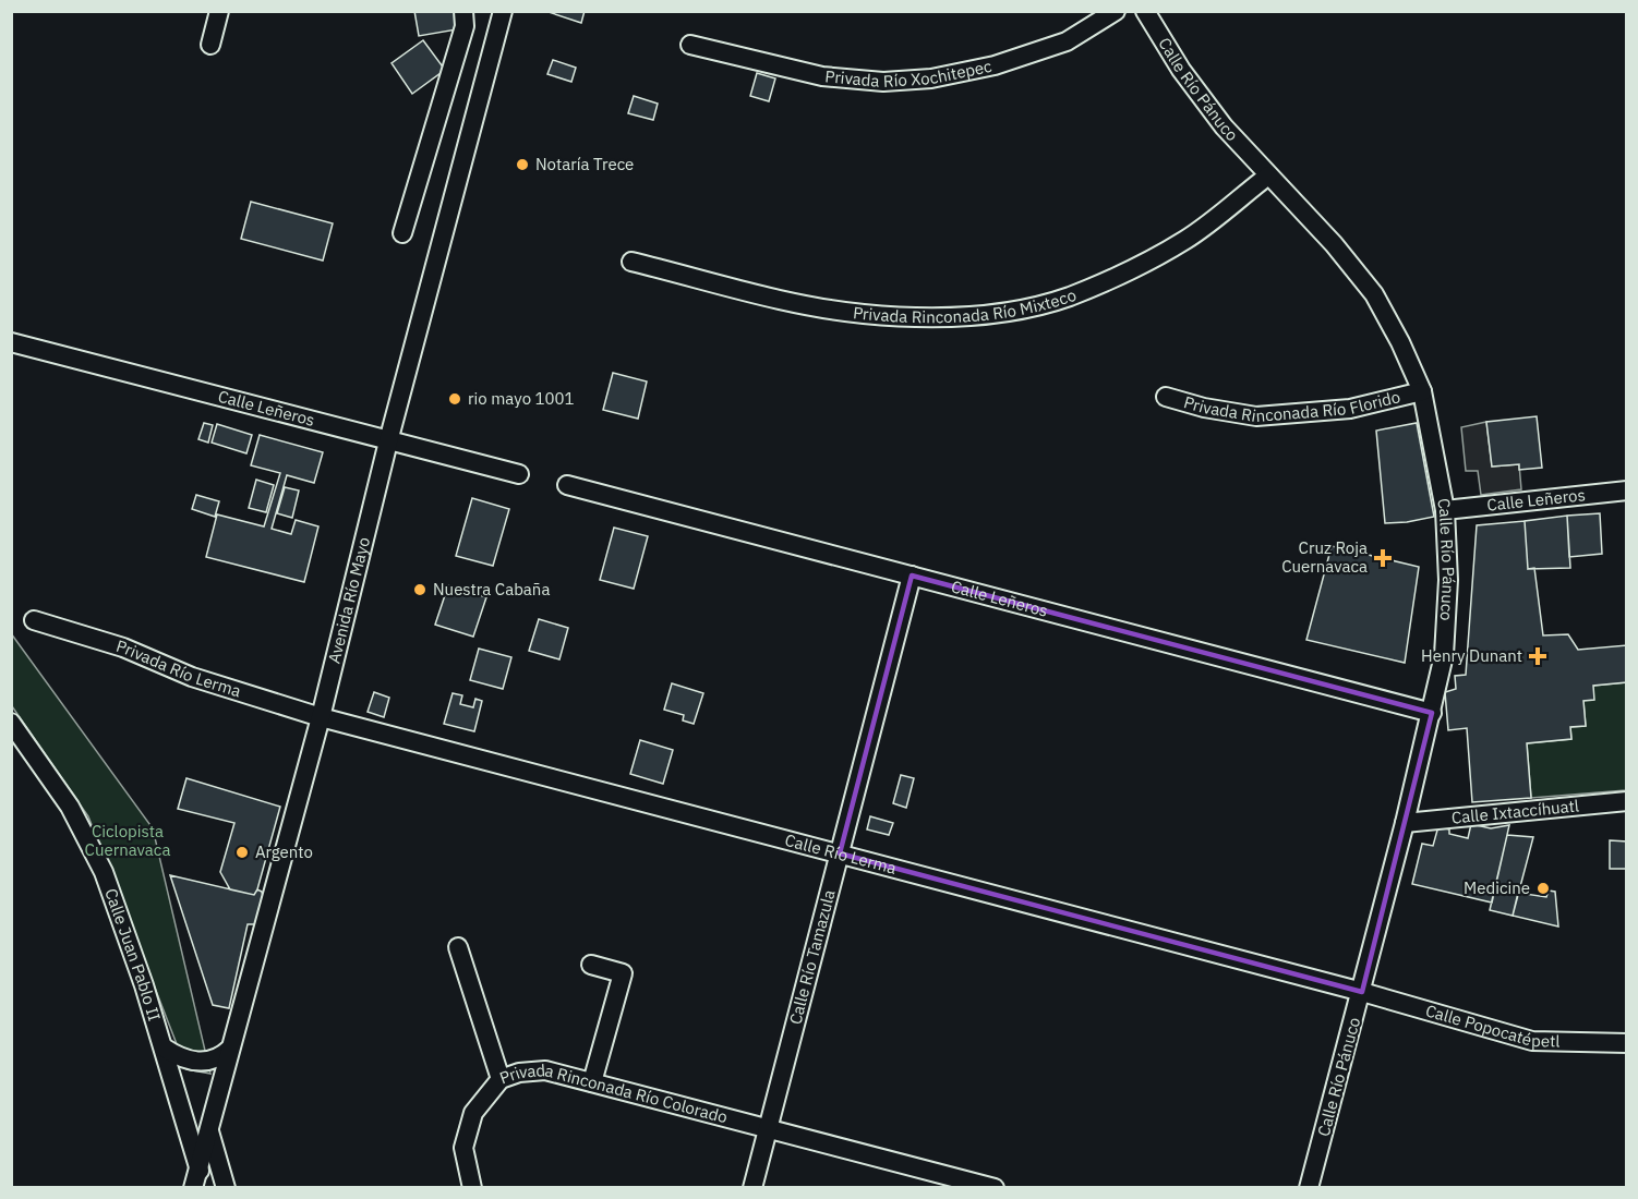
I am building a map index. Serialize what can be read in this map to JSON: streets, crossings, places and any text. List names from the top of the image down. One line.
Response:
{"streets":{"street":["Privada Río Xochitepec","Calle Río Pánuco","Privada Rinconada Río Mixteco","Privada Rinconada Río Florido","Calle Leñeros","Avenida Río Mayo","Privada Río Lerma","Calle Ixtaccíhuatl","Calle Río Lerma","Calle Juan Pablo II","Calle Río Tamazula","Calle Popocatépetl","Privada Rinconada Río Colorado"]},"crossings":[["Calle Río Pánuco","Privada Rinconada Río Mixteco"],["Calle Río Pánuco","Privada Rinconada Río Florido"],["Calle Río Pánuco","Calle Leñeros"],["Calle Río Pánuco","Calle Ixtaccíhuatl"],["Calle Río Pánuco","Calle Río Lerma"],["Calle Río Pánuco","Calle Popocatépetl"],["Calle Leñeros","Avenida Río Mayo"],["Calle Leñeros","Calle Río Tamazula"],["Avenida Río Mayo","Privada Río Lerma"],["Avenida Río Mayo","Calle Río Lerma"],["Avenida Río Mayo","Calle Juan Pablo II"],["Privada Río Lerma","Calle Río Lerma"],["Calle Río Lerma","Calle Río Tamazula"],["Calle Río Lerma","Calle Popocatépetl"],["Calle Río Tamazula","Privada Rinconada Río Colorado"]],"parks":["Ciclopista Cuernavaca"],"places":{"other":["Notaría Trece","rio mayo 1001","Nuestra Cabaña","Argento","Medicine"],"health":["Cruz Roja Cuernavaca","Henry Dunant"]}}
